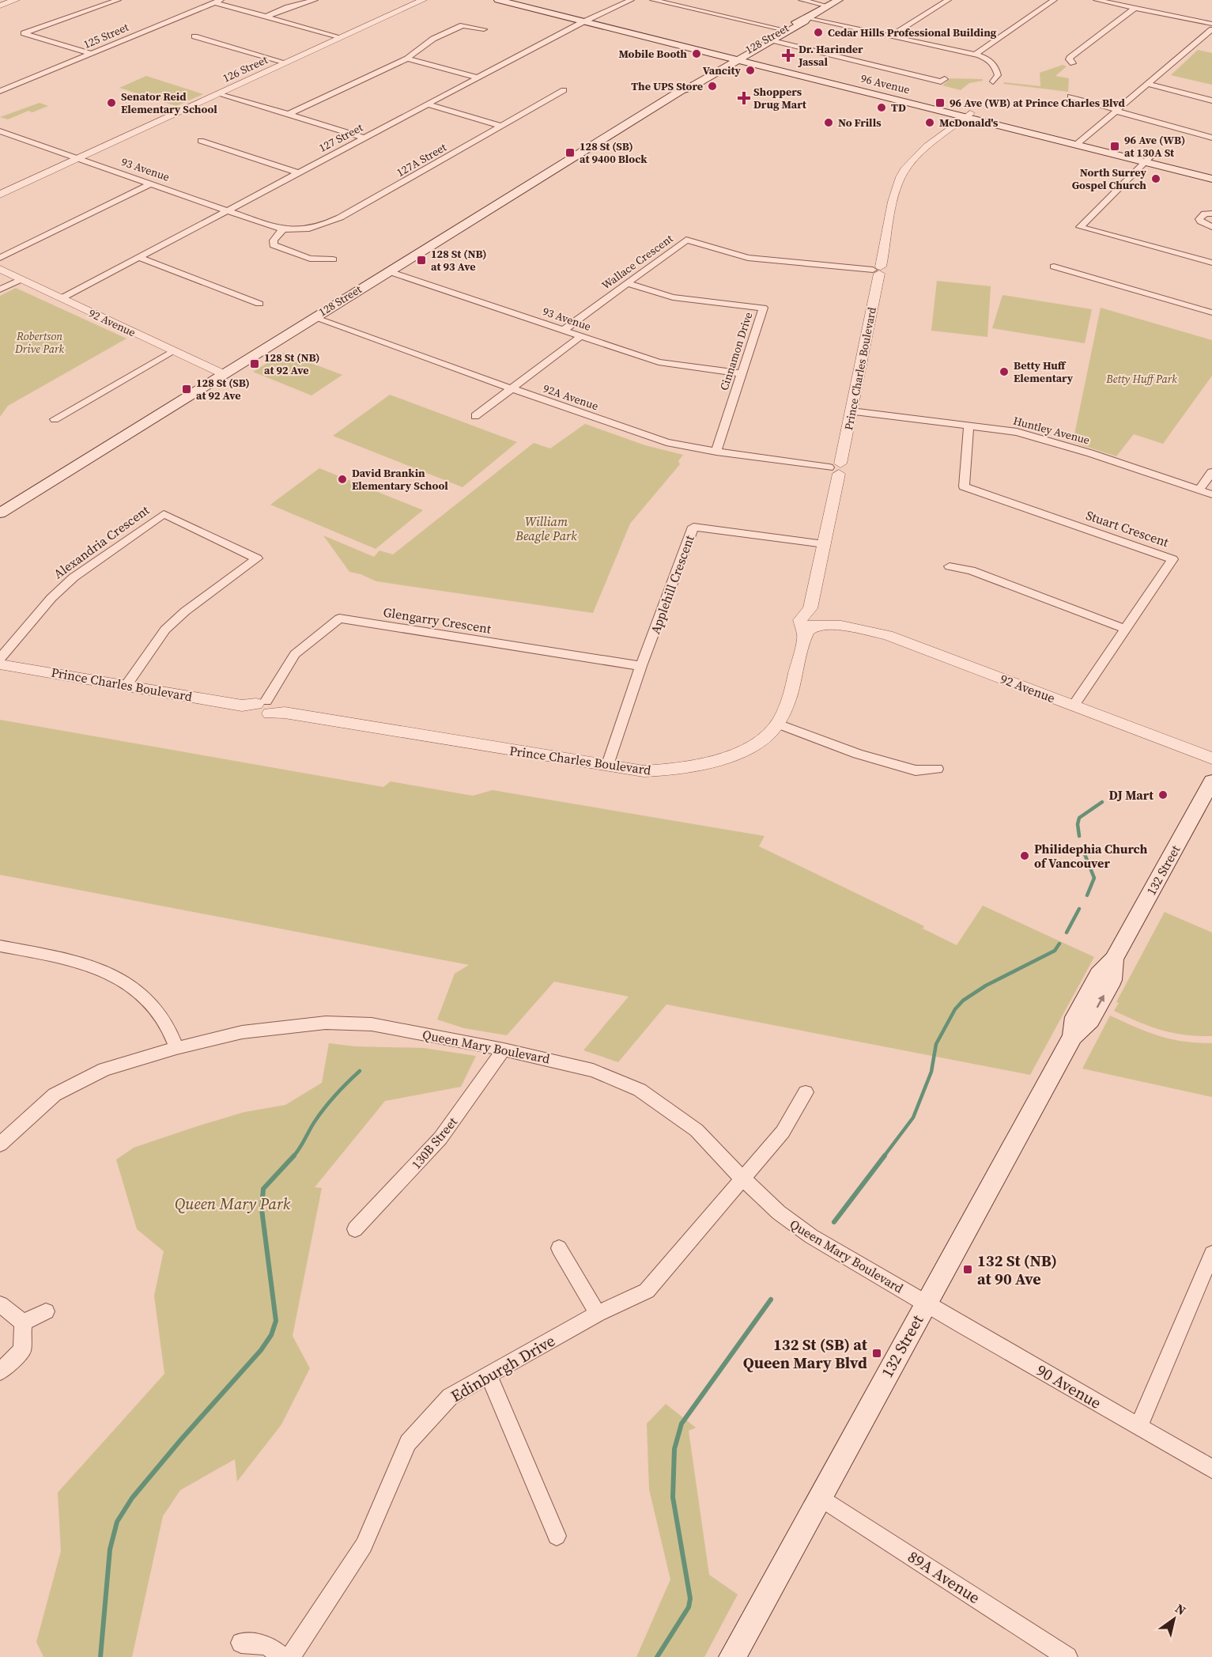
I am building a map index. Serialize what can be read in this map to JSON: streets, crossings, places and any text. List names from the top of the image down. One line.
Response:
{"streets":{"main road":["128 Street","96 Avenue","132 Street"],"street":["125 Street","126 Street","127 Street","127A Street","93 Avenue","Wallace Crescent","92 Avenue","Cinnamon Drive","Prince Charles Boulevard","92A Avenue","Huntley Avenue","Stuart Crescent","Alexandria Crescent","Applehill Crescent","Glengarry Crescent","Queen Mary Boulevard","130B Street","Edinburgh Drive","90 Avenue","89A Avenue"]},"crossings":[["128 Street","96 Avenue"],["128 Street","93 Avenue"],["128 Street","92 Avenue"],["128 Street","92A Avenue"],["126 Street","93 Avenue"],["96 Avenue","127 Street"],["96 Avenue","Prince Charles Boulevard"],["127 Street","93 Avenue"],["127 Street","92 Avenue"],["127A Street","93 Avenue"],["93 Avenue","Wallace Crescent"],["93 Avenue","Cinnamon Drive"],["Wallace Crescent","Cinnamon Drive"],["Wallace Crescent","Prince Charles Boulevard"],["92 Avenue","Prince Charles Boulevard"],["92 Avenue","Stuart Crescent"],["Cinnamon Drive","92A Avenue"],["Prince Charles Boulevard","92A Avenue"],["Prince Charles Boulevard","Huntley Avenue"],["Prince Charles Boulevard","Alexandria Crescent"],["Prince Charles Boulevard","Applehill Crescent"],["Prince Charles Boulevard","Glengarry Crescent"],["Huntley Avenue","Stuart Crescent"],["Applehill Crescent","Glengarry Crescent"],["132 Street","Queen Mary Boulevard"],["132 Street","90 Avenue"],["132 Street","89A Avenue"],["Queen Mary Boulevard","130B Street"],["Queen Mary Boulevard","Edinburgh Drive"],["Queen Mary Boulevard","90 Avenue"]],"parks":["Robertson Drive Park","Betty Huff Park","William Beagle Park","Queen Mary Park"],"places":{"other":["Cedar Hills Professional Building","Mobile Booth","Vancity","The UPS Store","Senator Reid Elementary School","TD","No Frills","McDonald's","North Surrey Gospel Church","Betty Huff Elementary","David Brankin Elementary School","DJ Mart","Philidephia Church of Vancouver"],"health":["Dr. Harinder Jassal","Shoppers Drug Mart"],"transit":["96 Ave (WB) at Prince Charles Blvd","96 Ave (WB) at 130A St","128 St (SB) at 9400 Block","128 St (NB) at 93 Ave","128 St (NB) at 92 Ave","128 St (SB) at 92 Ave","132 St (NB) at 90 Ave","132 St (SB) at Queen Mary Blvd"]},"north":"top right"}
